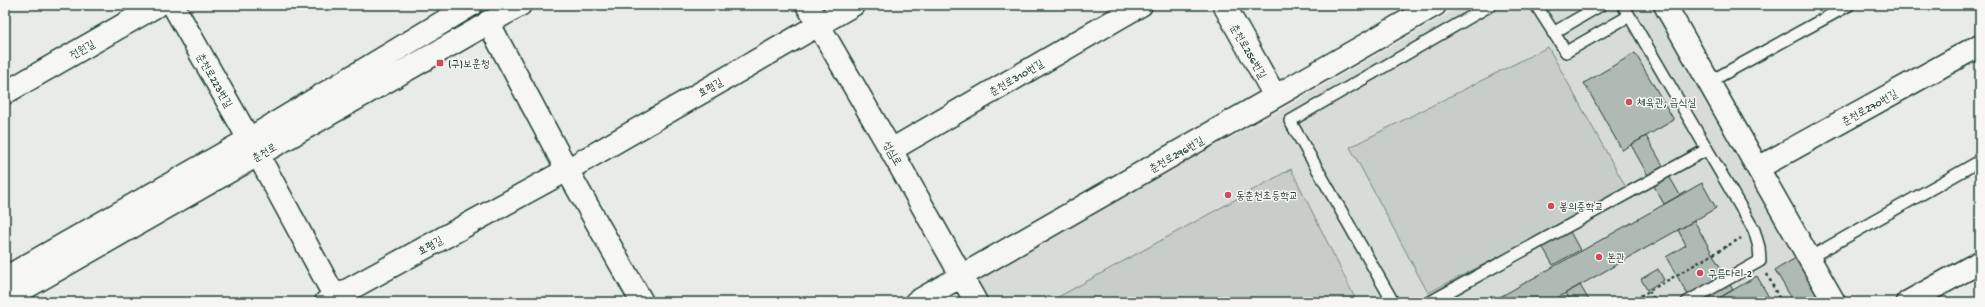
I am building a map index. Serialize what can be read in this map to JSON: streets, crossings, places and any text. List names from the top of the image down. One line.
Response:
{"streets":{"street":["전원길","춘천로256번길","춘천로310번길","춘천로223번길","효평길","춘천로270번길","춘천로","성심로","춘천로296번길"]},"crossings":[["춘천로256번길","춘천로296번길"],["춘천로310번길","성심로"],["춘천로223번길","효평길"],["춘천로223번길","춘천로"],["효평길","춘천로"],["효평길","성심로"],["성심로","춘천로296번길"]],"places":{"transit":["(구)보훈청"],"other":["체육관, 급식실","동춘천초등학교","봉의중학교","본관","구름다리-2"]}}
